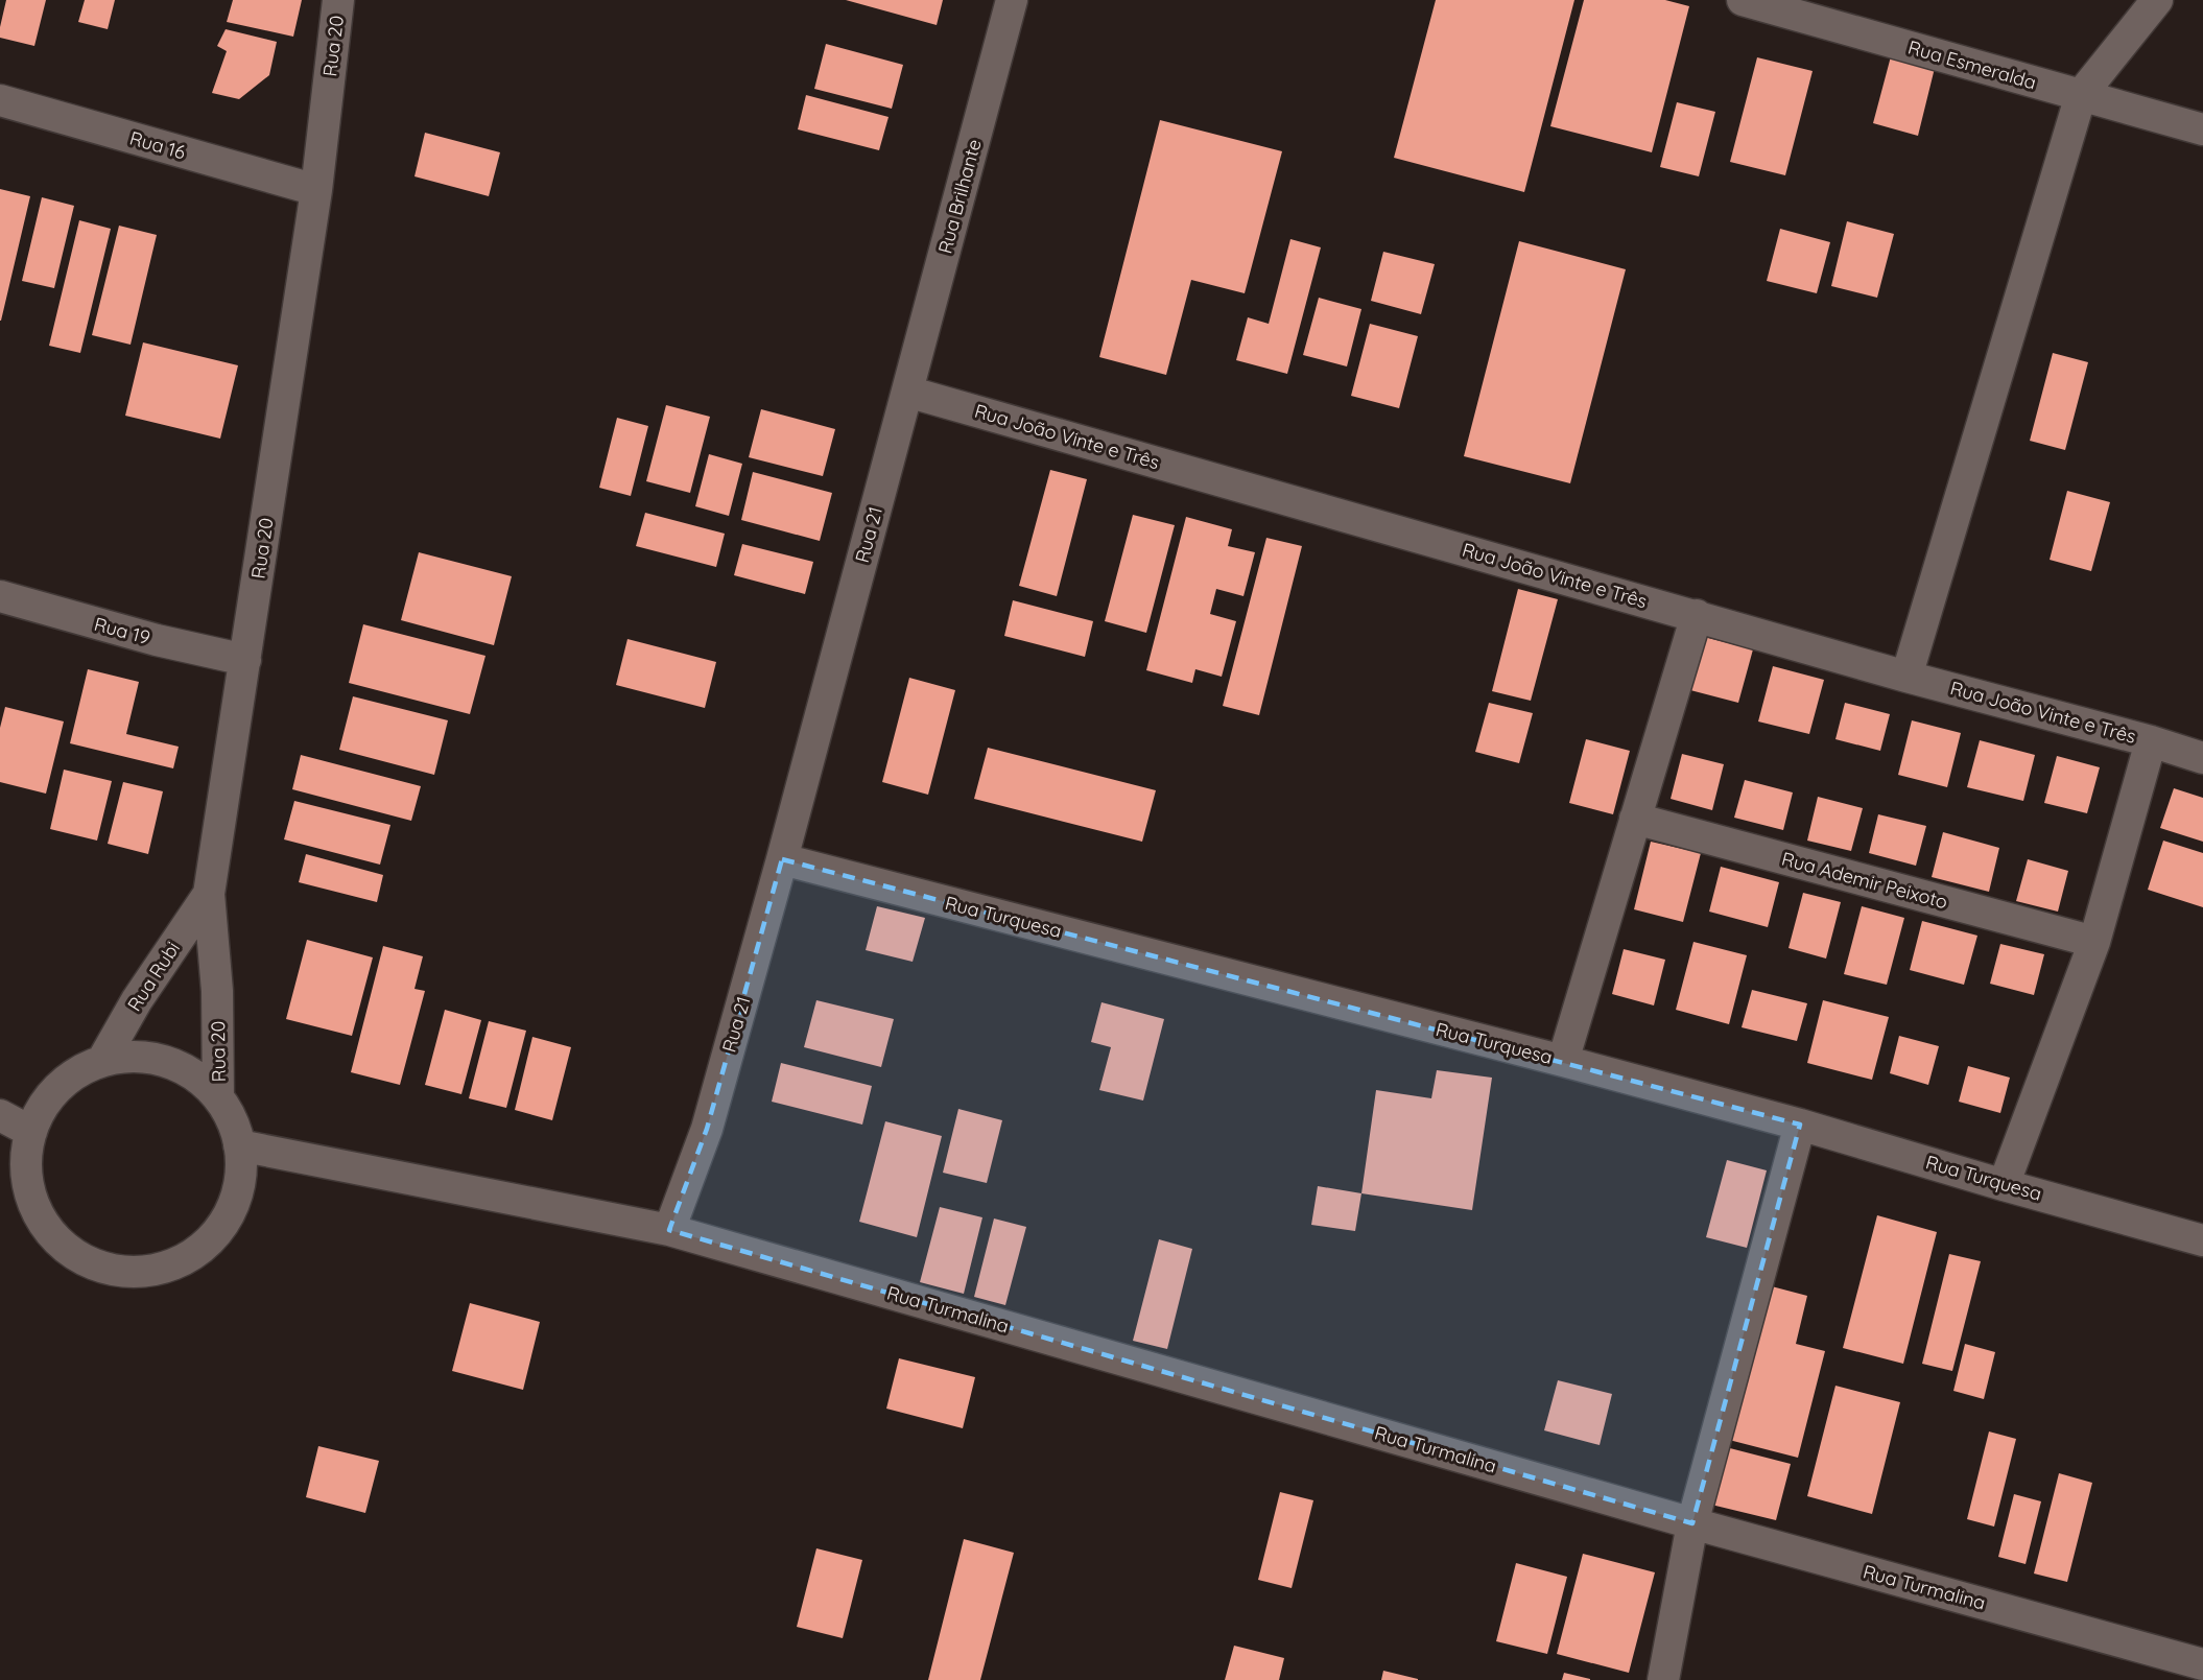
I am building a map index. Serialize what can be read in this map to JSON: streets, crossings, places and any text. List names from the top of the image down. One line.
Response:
{"streets":{"street":["Rua 20","Rua Esmeralda","Rua 16","Rua Brilhante","Rua João Vinte e Três","Rua 21","Rua 19","Rua Ademir Peixoto","Rua Turquesa","Rua Rubi","Rua Turmalina"]},"crossings":[["Rua 20","Rua 16"],["Rua 20","Rua 19"],["Rua 20","Rua Rubi"],["Rua Brilhante","Rua João Vinte e Três"],["Rua Brilhante","Rua 21"],["Rua João Vinte e Três","Rua 21"],["Rua 21","Rua Turquesa"],["Rua 21","Rua Turmalina"]]}
